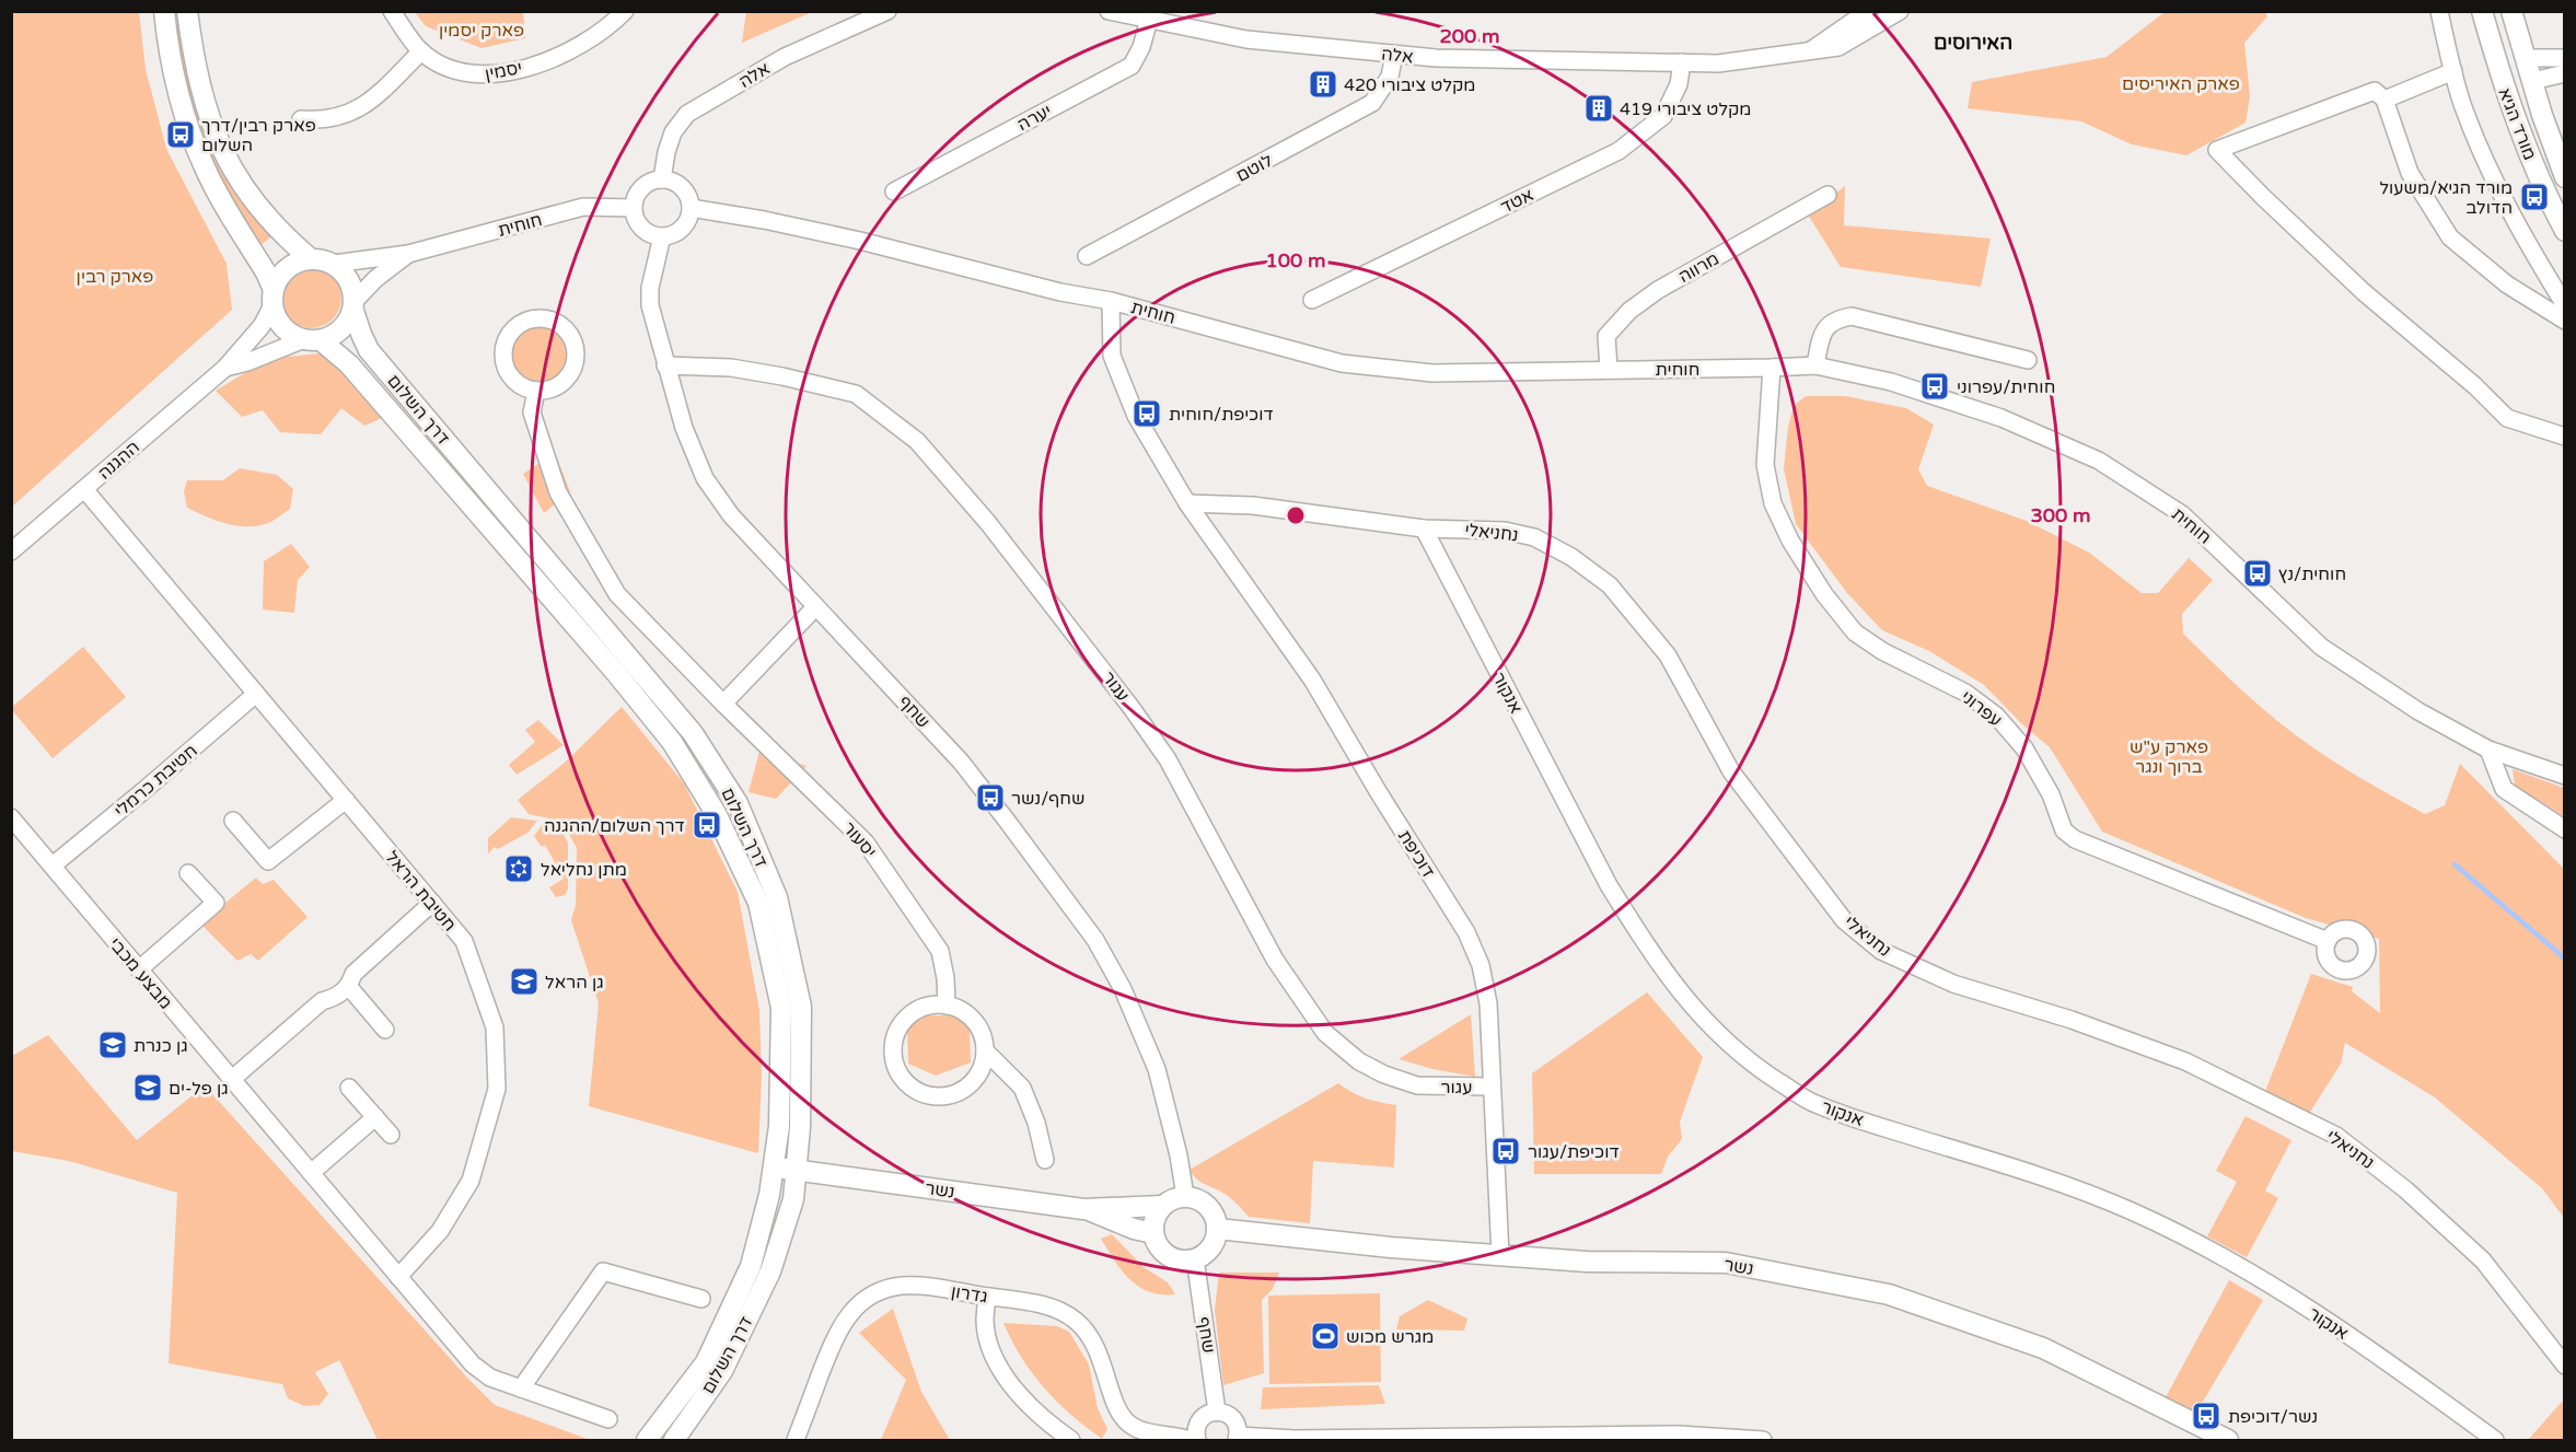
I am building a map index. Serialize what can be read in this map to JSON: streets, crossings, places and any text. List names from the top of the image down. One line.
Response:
{"streets":{"street":["אלה","יסמין","יערה","מורד הגיא","לוטם","אטד","חוחית","מרווה","דרך השלום","ההגנה","נחניאלי","עגור","אנקור","עפרוני","שחף","חטיבת כרמלי","יסעור","דוכיפת","חטיבת הראל","מבצע מכבי","נשר","גדרון"]},"crossings":[["אלה","יערה"],["אלה","לוטם"],["אלה","אטד"],["אלה","חוחית"],["אלה","שחף"],["חוחית","מרווה"],["חוחית","דרך השלום"],["חוחית","ההגנה"],["חוחית","עפרוני"],["חוחית","שחף"],["חוחית","דוכיפת"],["דרך השלום","ההגנה"],["דרך השלום","נשר"],["ההגנה","חטיבת הראל"],["נחניאלי","אנקור"],["נחניאלי","דוכיפת"],["עגור","שחף"],["עגור","דוכיפת"],["שחף","נשר"],["חטיבת כרמלי","חטיבת הראל"],["חטיבת כרמלי","מבצע מכבי"],["דוכיפת","נשר"],["חטיבת הראל","מבצע מכבי"]],"districts":["האירוסים"],"parks":["פארק יסמין","פארק האיריסים","פארק רבין","פארק ע\"ש ברוך ונגר"],"places":{"building":["מקלט ציבורי 420","מקלט ציבורי 419"],"bus stop":["פארק רבין/דרך השלום","מורד הגיא/משעול הדולב","חוחית/עפרוני","דוכיפת/חוחית","חוחית/נץ","שחף/נשר","דרך השלום/ההגנה","דוכיפת/עגור","נשר/דוכיפת"],"synagogue":["מתן נחליאל"],"school or university":["גן הראל","גן כנרת","גן פל-ים"],"sports":["מגרש מכוש"]},"rings":["200 m","100 m","300 m"]}
